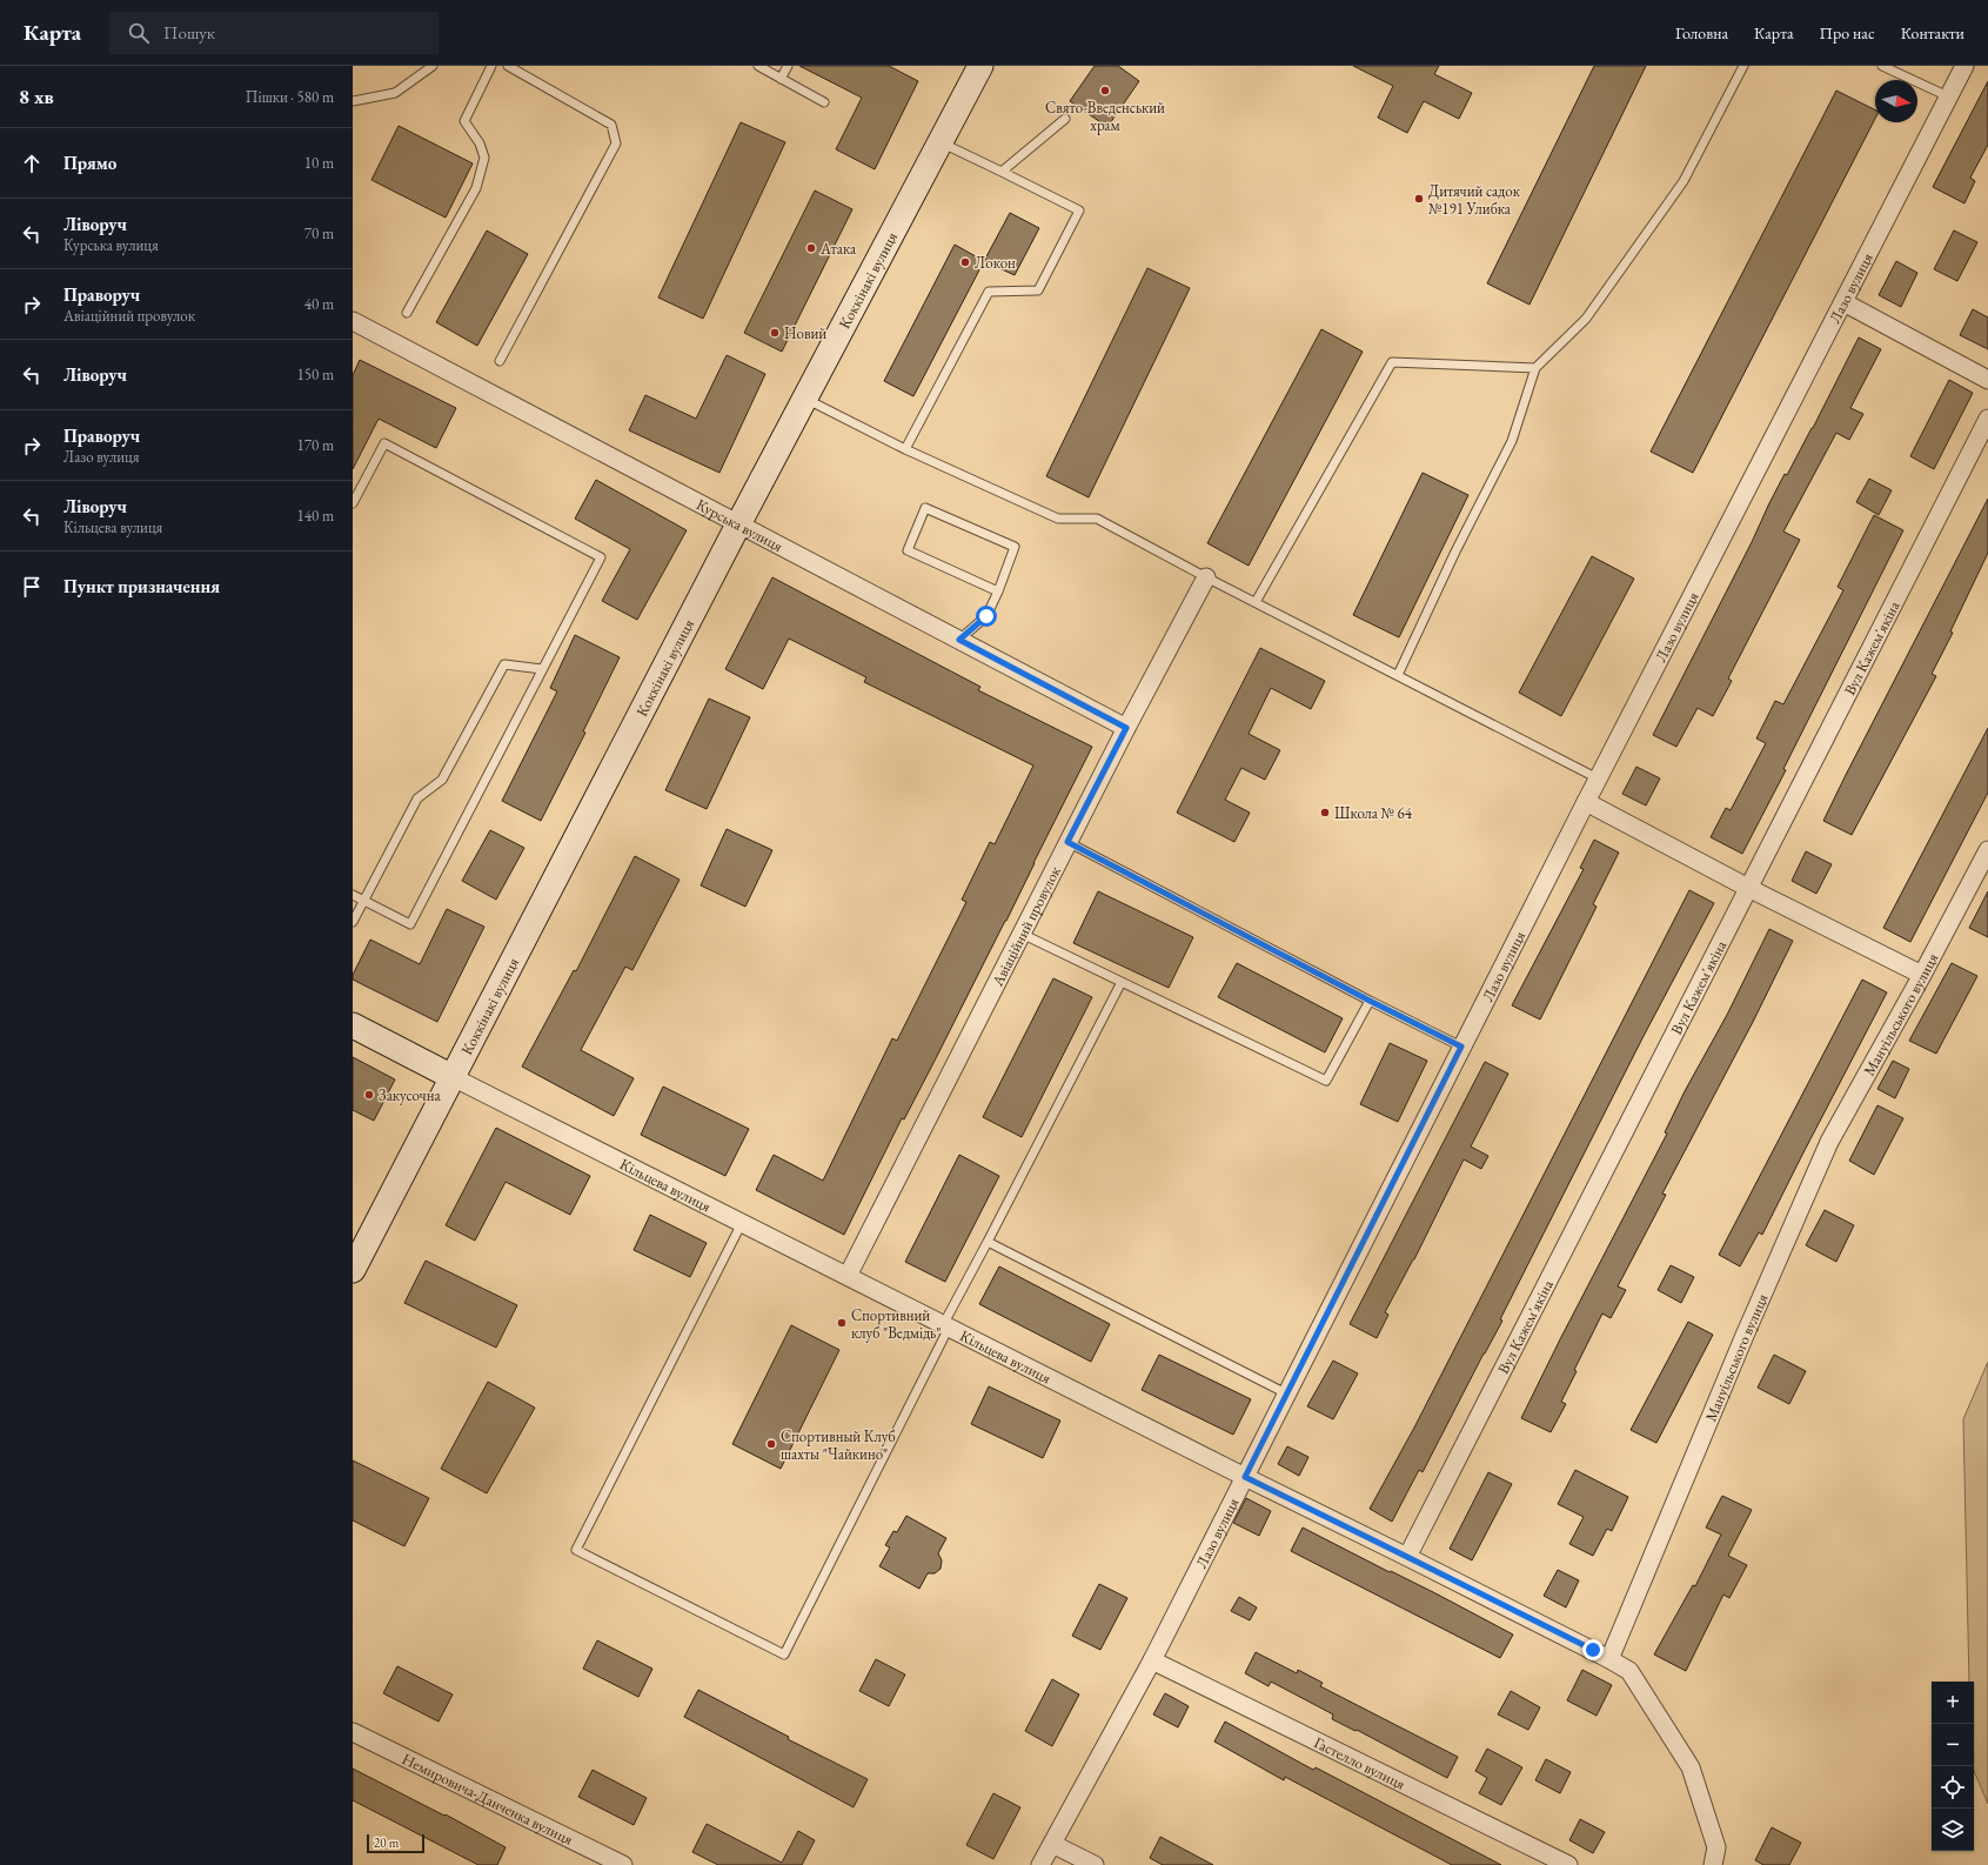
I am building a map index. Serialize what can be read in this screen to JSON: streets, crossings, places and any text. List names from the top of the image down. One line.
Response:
{"streets":{"street":["Коккінакі вулиця","Лазо вулиця","Курська вулиця","Вул Кажем'якіна","Авіаційний провулок","Мануільського вулиця","Кільцева вулиця","Гастелло вулиця","Немировича-Данченка вулиця"]},"crossings":[["Коккінакі вулиця","Курська вулиця"],["Коккінакі вулиця","Кільцева вулиця"],["Лазо вулиця","Кільцева вулиця"],["Лазо вулиця","Гастелло вулиця"],["Курська вулиця","Авіаційний провулок"],["Вул Кажем'якіна","Кільцева вулиця"],["Авіаційний провулок","Кільцева вулиця"],["Мануільського вулиця","Кільцева вулиця"]],"places":["Свято-Введенський храм","Дитячий садок №191 Улибка","Атака","Локон","Новий","Школа № 64","Закусочна","Спортивний клуб \"Ведмідь\"","Спортивный Клуб шахты \"Чайкино\""],"scale_bar":"20 m","north":"right","page":{"header":"Карта","search":"Пошук","nav":["Головна","Карта","Про нас","Контакти"],"heading":["8 хв","Пішки · 580 m"],"list":[["Прямо","10 m"],["Ліворуч","Курська вулиця","70 m"],["Праворуч","Авіаційний провулок","40 m"],["Ліворуч","150 m"],["Праворуч","Лазо вулиця","170 m"],["Ліворуч","Кільцева вулиця","140 m"],"Пункт призначення"],"map_buttons":["+","−"],"scale":"20 m"}}
